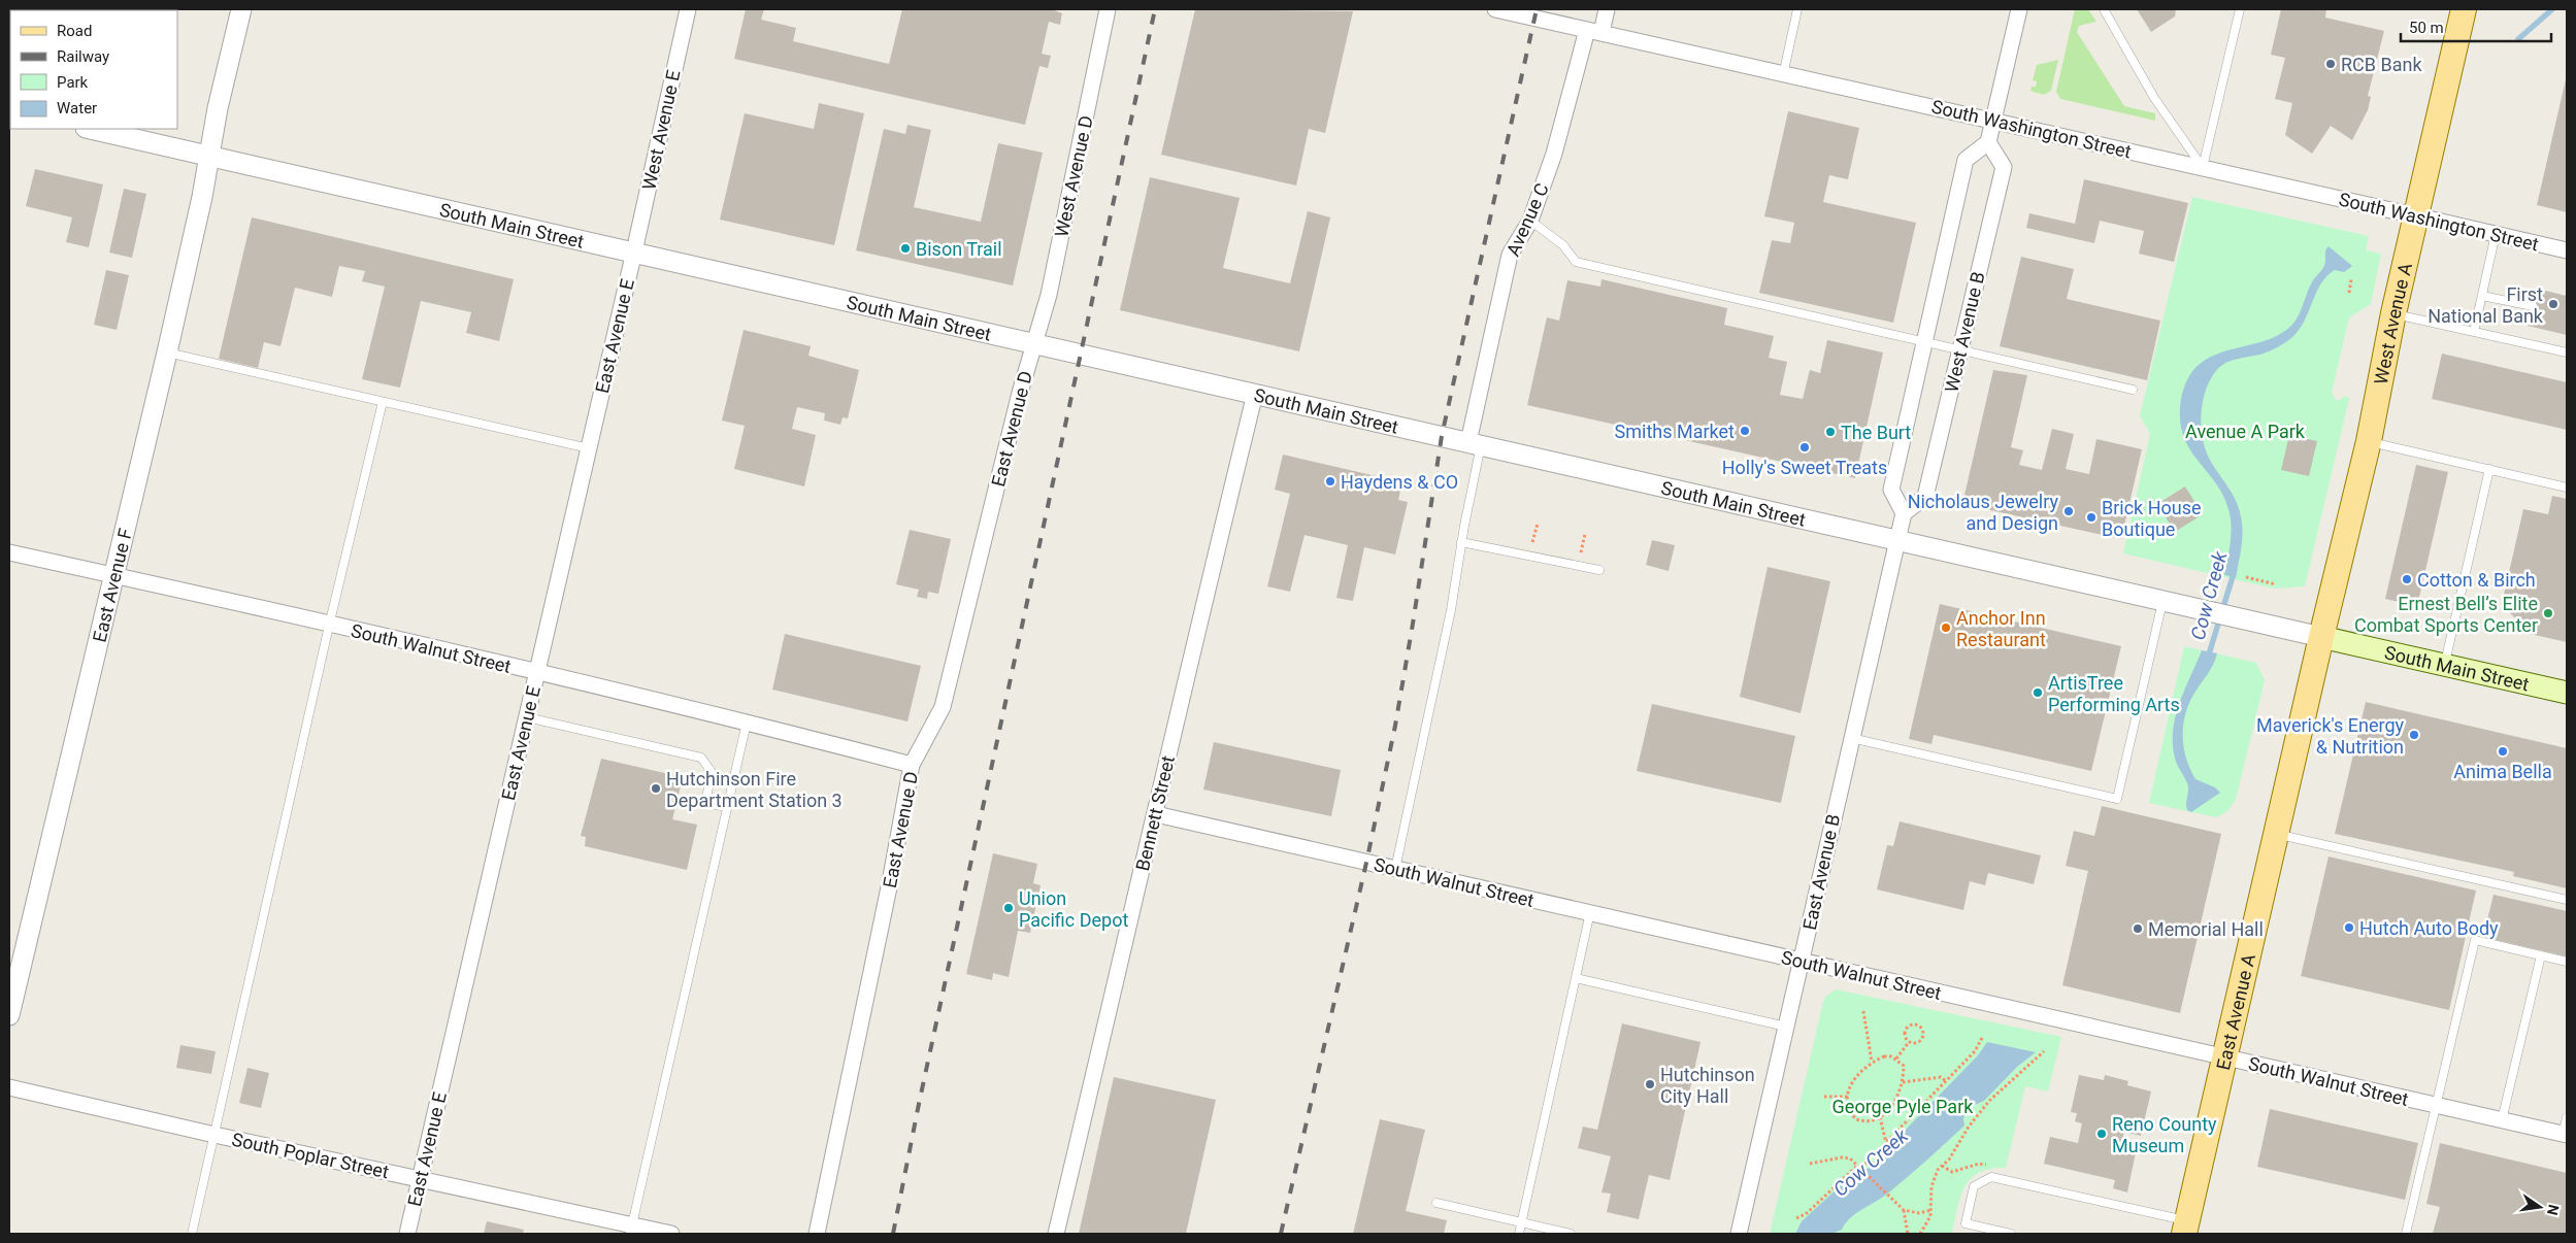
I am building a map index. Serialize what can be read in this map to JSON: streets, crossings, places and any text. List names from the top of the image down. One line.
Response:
{"streets":{"main road":["South Main Street","West Avenue A","East Avenue A"],"street":["South Washington Street","West Avenue E","West Avenue D","Avenue C","West Avenue B","East Avenue E","East Avenue D","East Avenue F","South Walnut Street","Bennett Street","East Avenue B","South Poplar Street"]},"crossings":[["South Washington Street","Avenue C"],["South Washington Street","West Avenue A"],["West Avenue E","South Main Street"],["West Avenue E","East Avenue E"],["West Avenue D","South Main Street"],["West Avenue D","East Avenue D"],["Avenue C","South Main Street"],["South Main Street","West Avenue A"],["South Main Street","East Avenue E"],["South Main Street","East Avenue D"],["South Main Street","East Avenue F"],["South Main Street","Bennett Street"],["South Main Street","East Avenue B"],["South Main Street","East Avenue A"],["West Avenue A","East Avenue A"],["East Avenue E","South Walnut Street"],["East Avenue E","South Poplar Street"],["East Avenue D","South Walnut Street"],["East Avenue F","South Walnut Street"],["South Walnut Street","Bennett Street"],["South Walnut Street","East Avenue B"],["South Walnut Street","East Avenue A"]],"water":["Cow Creek"],"parks":["Avenue A Park","George Pyle Park"],"places":["RCB Bank","Bison Trail","First National Bank","Smiths Market","The Burt","Holly's Sweet Treats","Haydens & CO","Nicholaus Jewelry and Design","Brick House Boutique","Cotton & Birch","Ernest Bell’s Elite Combat Sports Center","Anchor Inn Restaurant","ArtisTree Performing Arts","Maverick's Energy & Nutrition","Anima Bella","Hutchinson Fire Department Station 3","Union Pacific Depot","Hutch Auto Body","Memorial Hall","Hutchinson City Hall","Reno County Museum"],"legend":["Road","Railway","Park","Water"],"scale_bar":"50 m","north":"right"}
